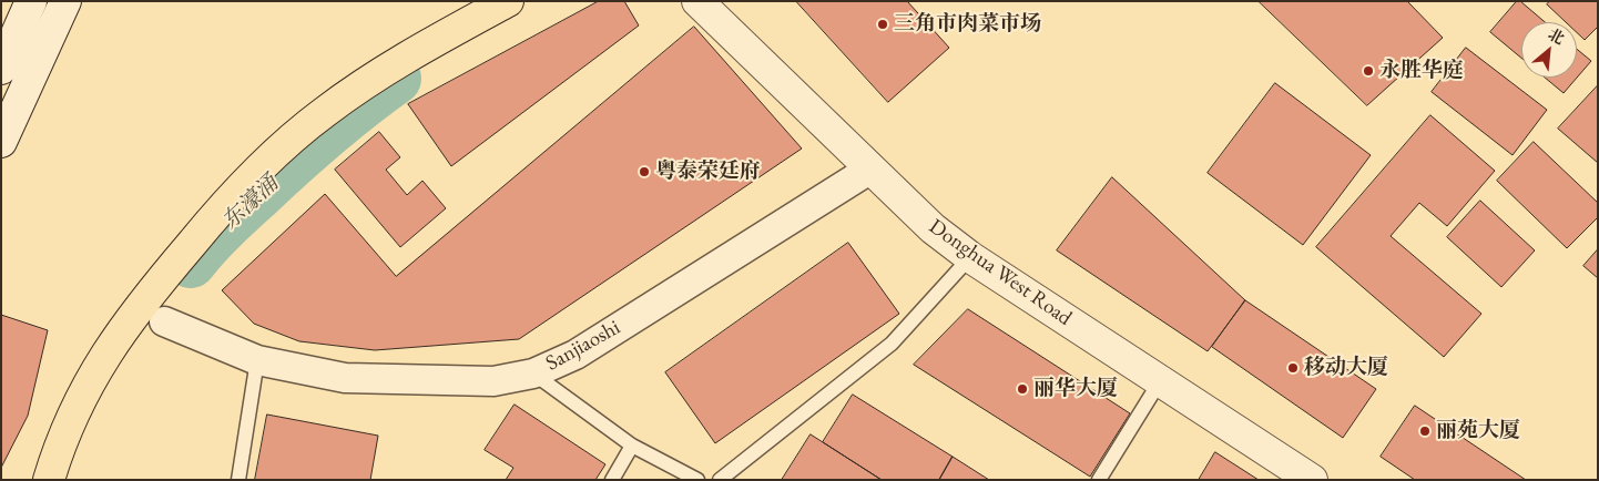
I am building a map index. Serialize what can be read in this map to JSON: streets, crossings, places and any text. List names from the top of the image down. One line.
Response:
{"streets":{"street":["Donghua West Road","Sanjiaoshi"]},"crossings":[["Donghua West Road","Sanjiaoshi"]],"water":["东濠涌"],"places":["三角市肉菜市场","永胜华庭","粤泰荣廷府","移动大厦","丽华大厦","丽苑大厦"],"north":"top right"}
